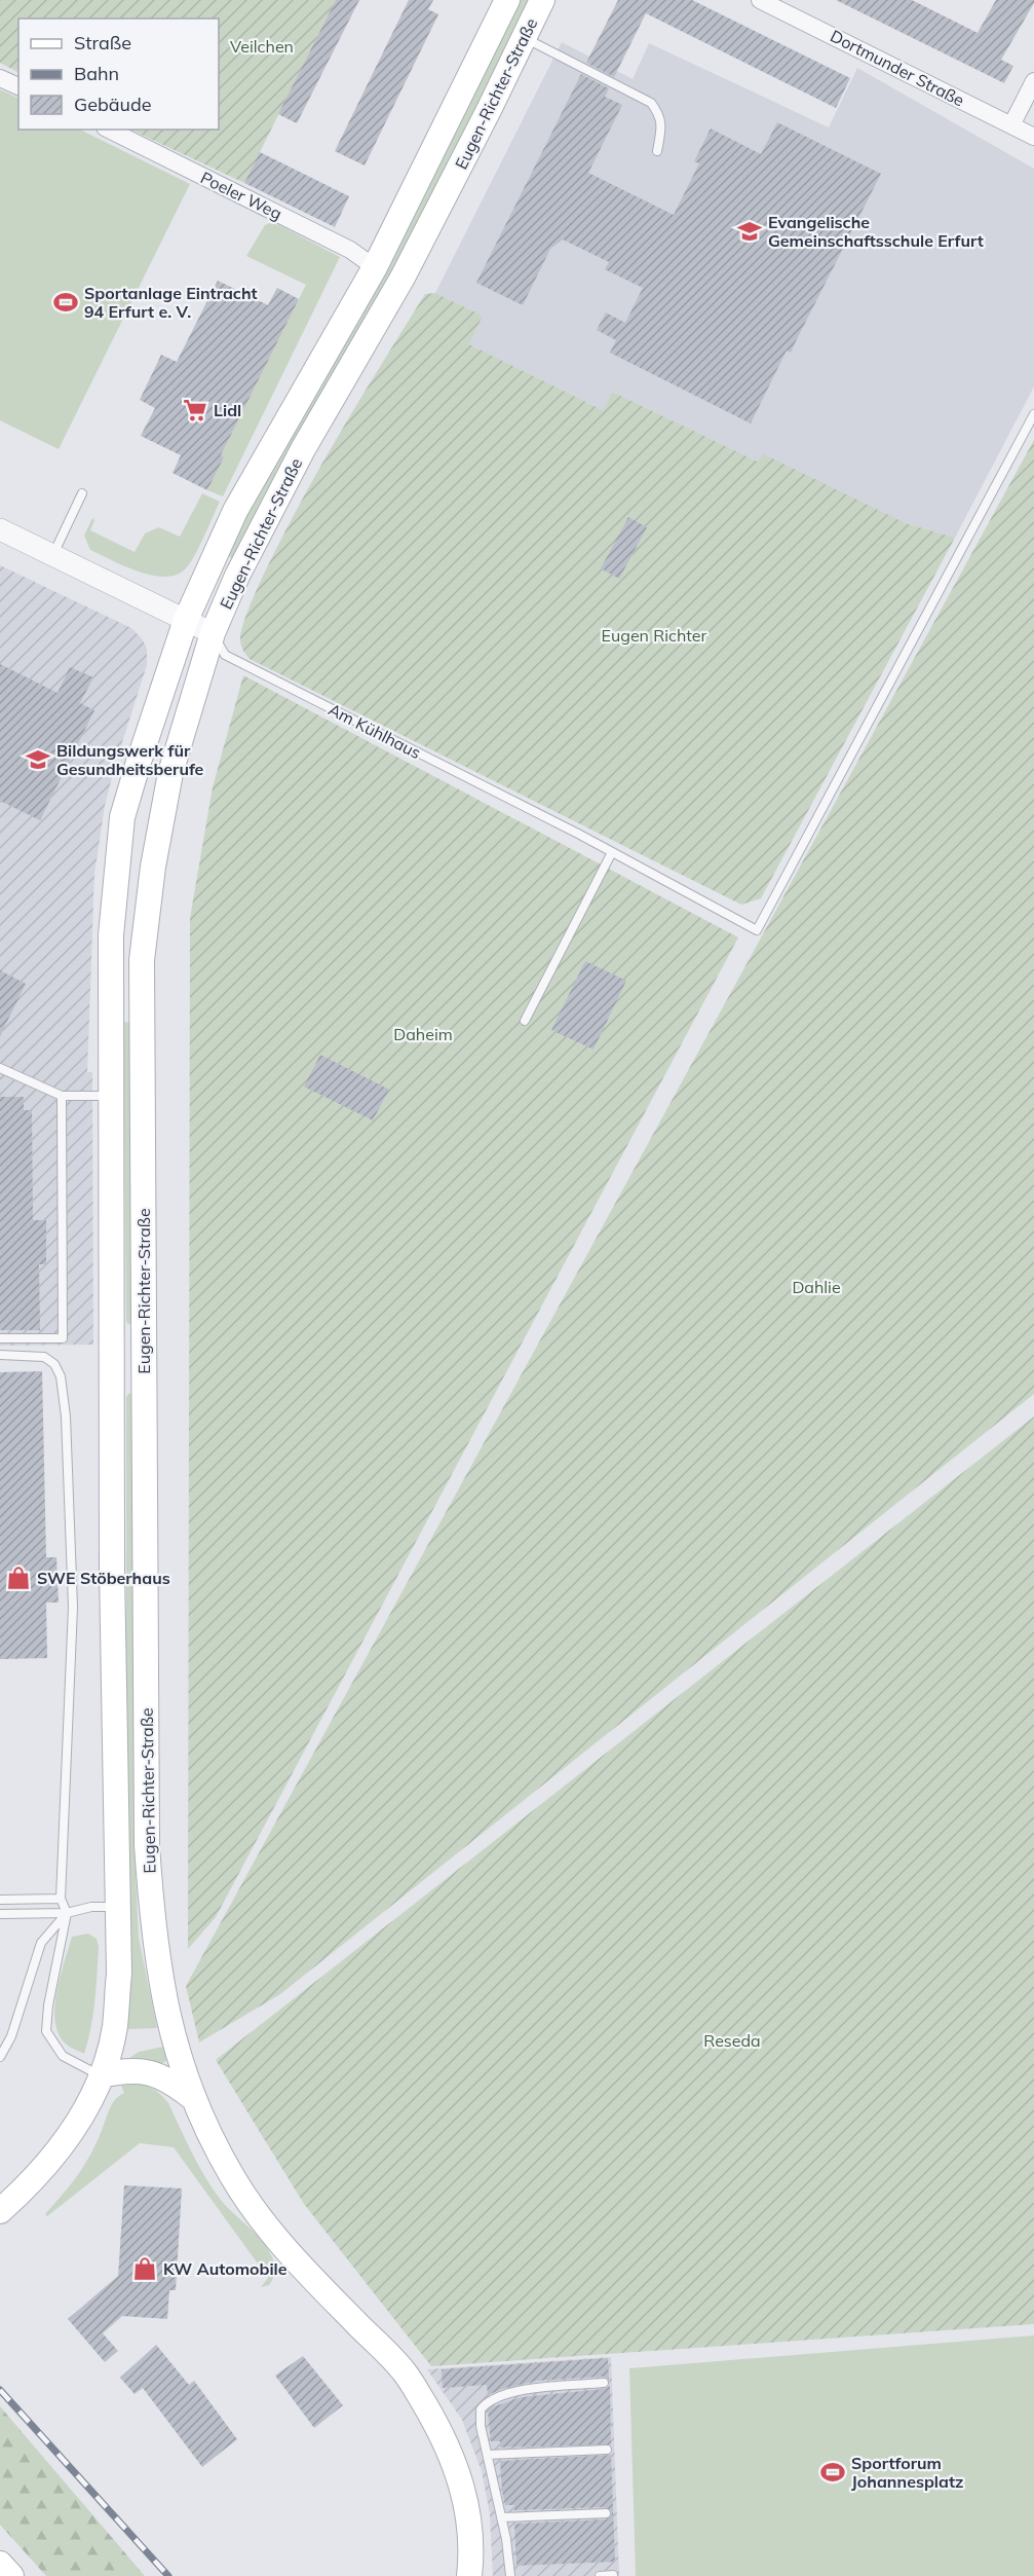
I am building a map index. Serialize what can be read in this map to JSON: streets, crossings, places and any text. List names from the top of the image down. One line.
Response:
{"streets":{"main road":["Eugen-Richter-Straße"],"street":["Dortmunder Straße","Poeler Weg","Am Kühlhaus"]},"crossings":[["Eugen-Richter-Straße","Poeler Weg"],["Eugen-Richter-Straße","Am Kühlhaus"]],"parks":["Veilchen","Eugen Richter","Daheim","Dahlie","Reseda"],"places":{"school or university":["Evangelische Gemeinschaftsschule Erfurt","Bildungswerk für Gesundheitsberufe"],"sports":["Sportanlage Eintracht 94 Erfurt e. V.","Sportforum Johannesplatz"],"supermarket":["Lidl"],"shop":["SWE Stöberhaus","KW Automobile"]},"legend":["Straße","Bahn","Gebäude"]}
